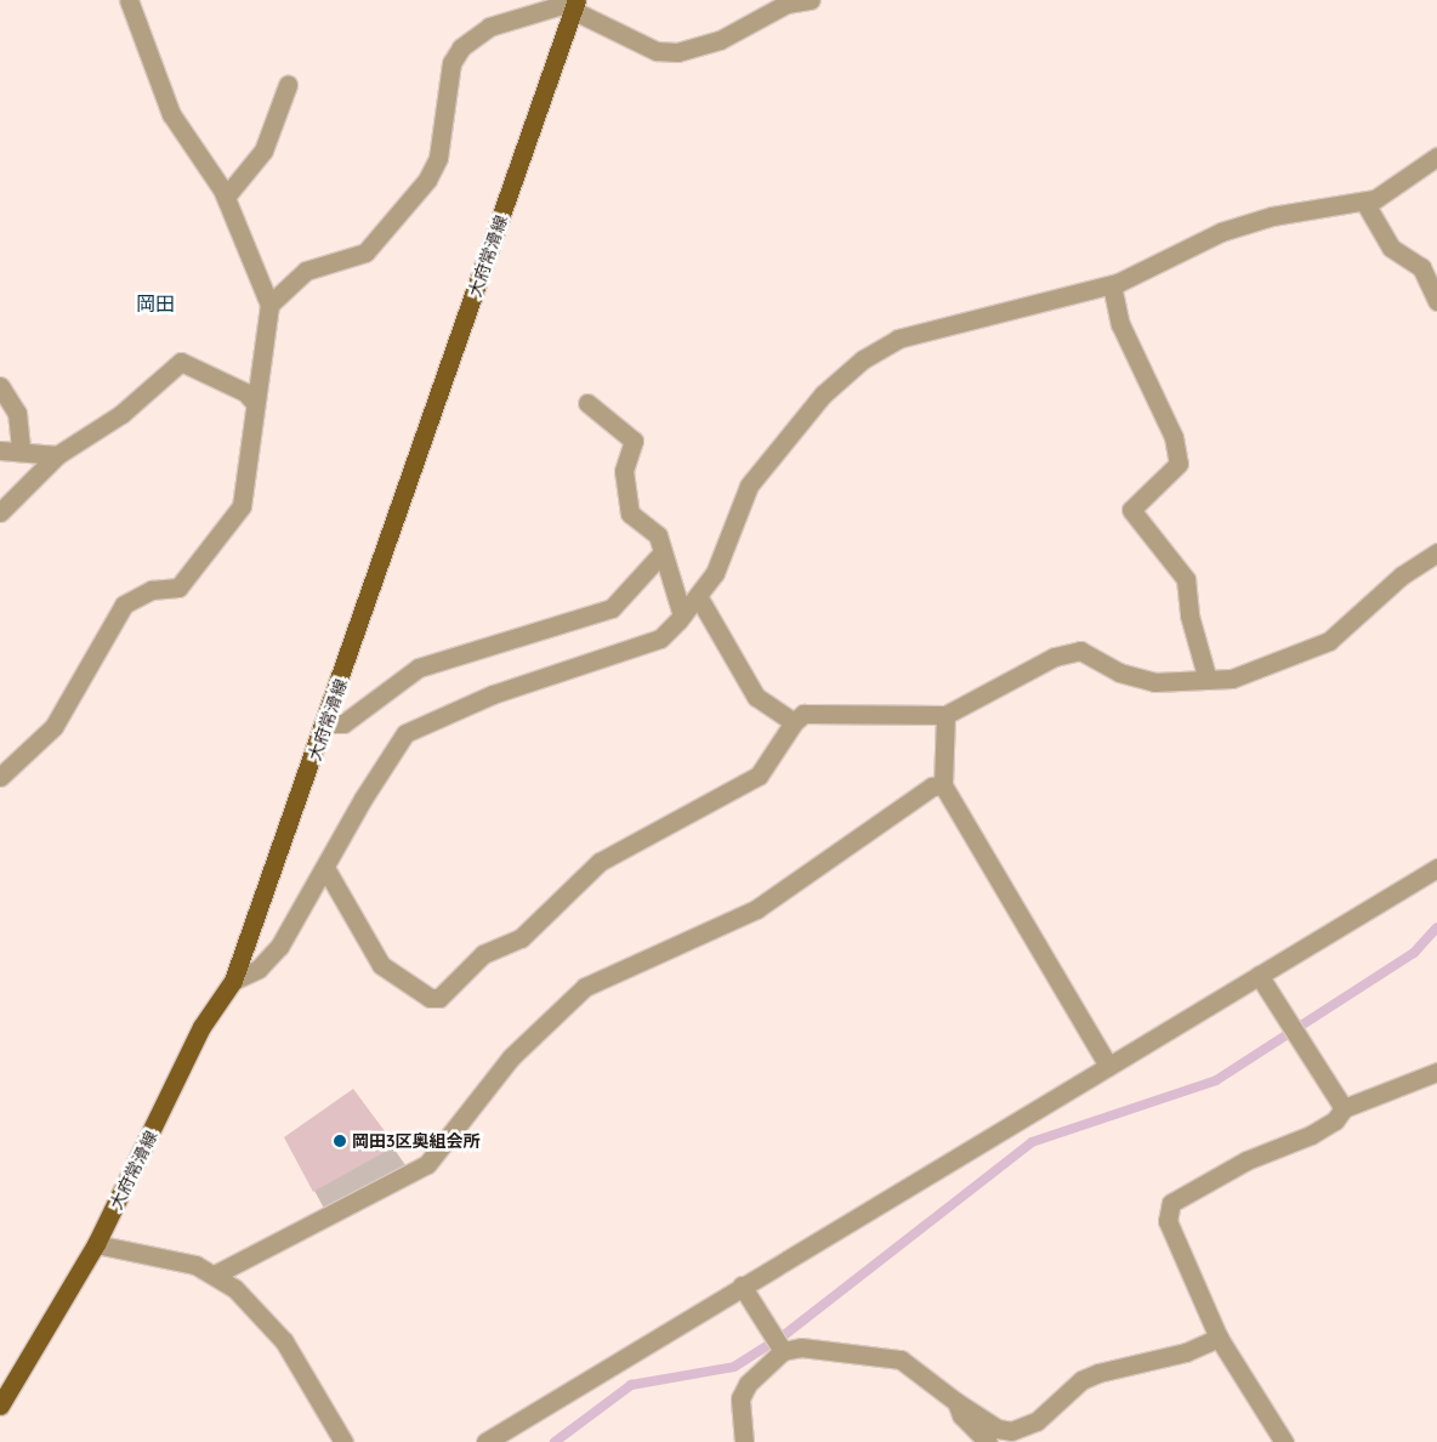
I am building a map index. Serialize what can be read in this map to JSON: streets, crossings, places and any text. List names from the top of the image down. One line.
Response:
{"streets":{"main road":["大府常滑線"]},"districts":["岡田"],"places":["岡田3区奥組会所"]}
